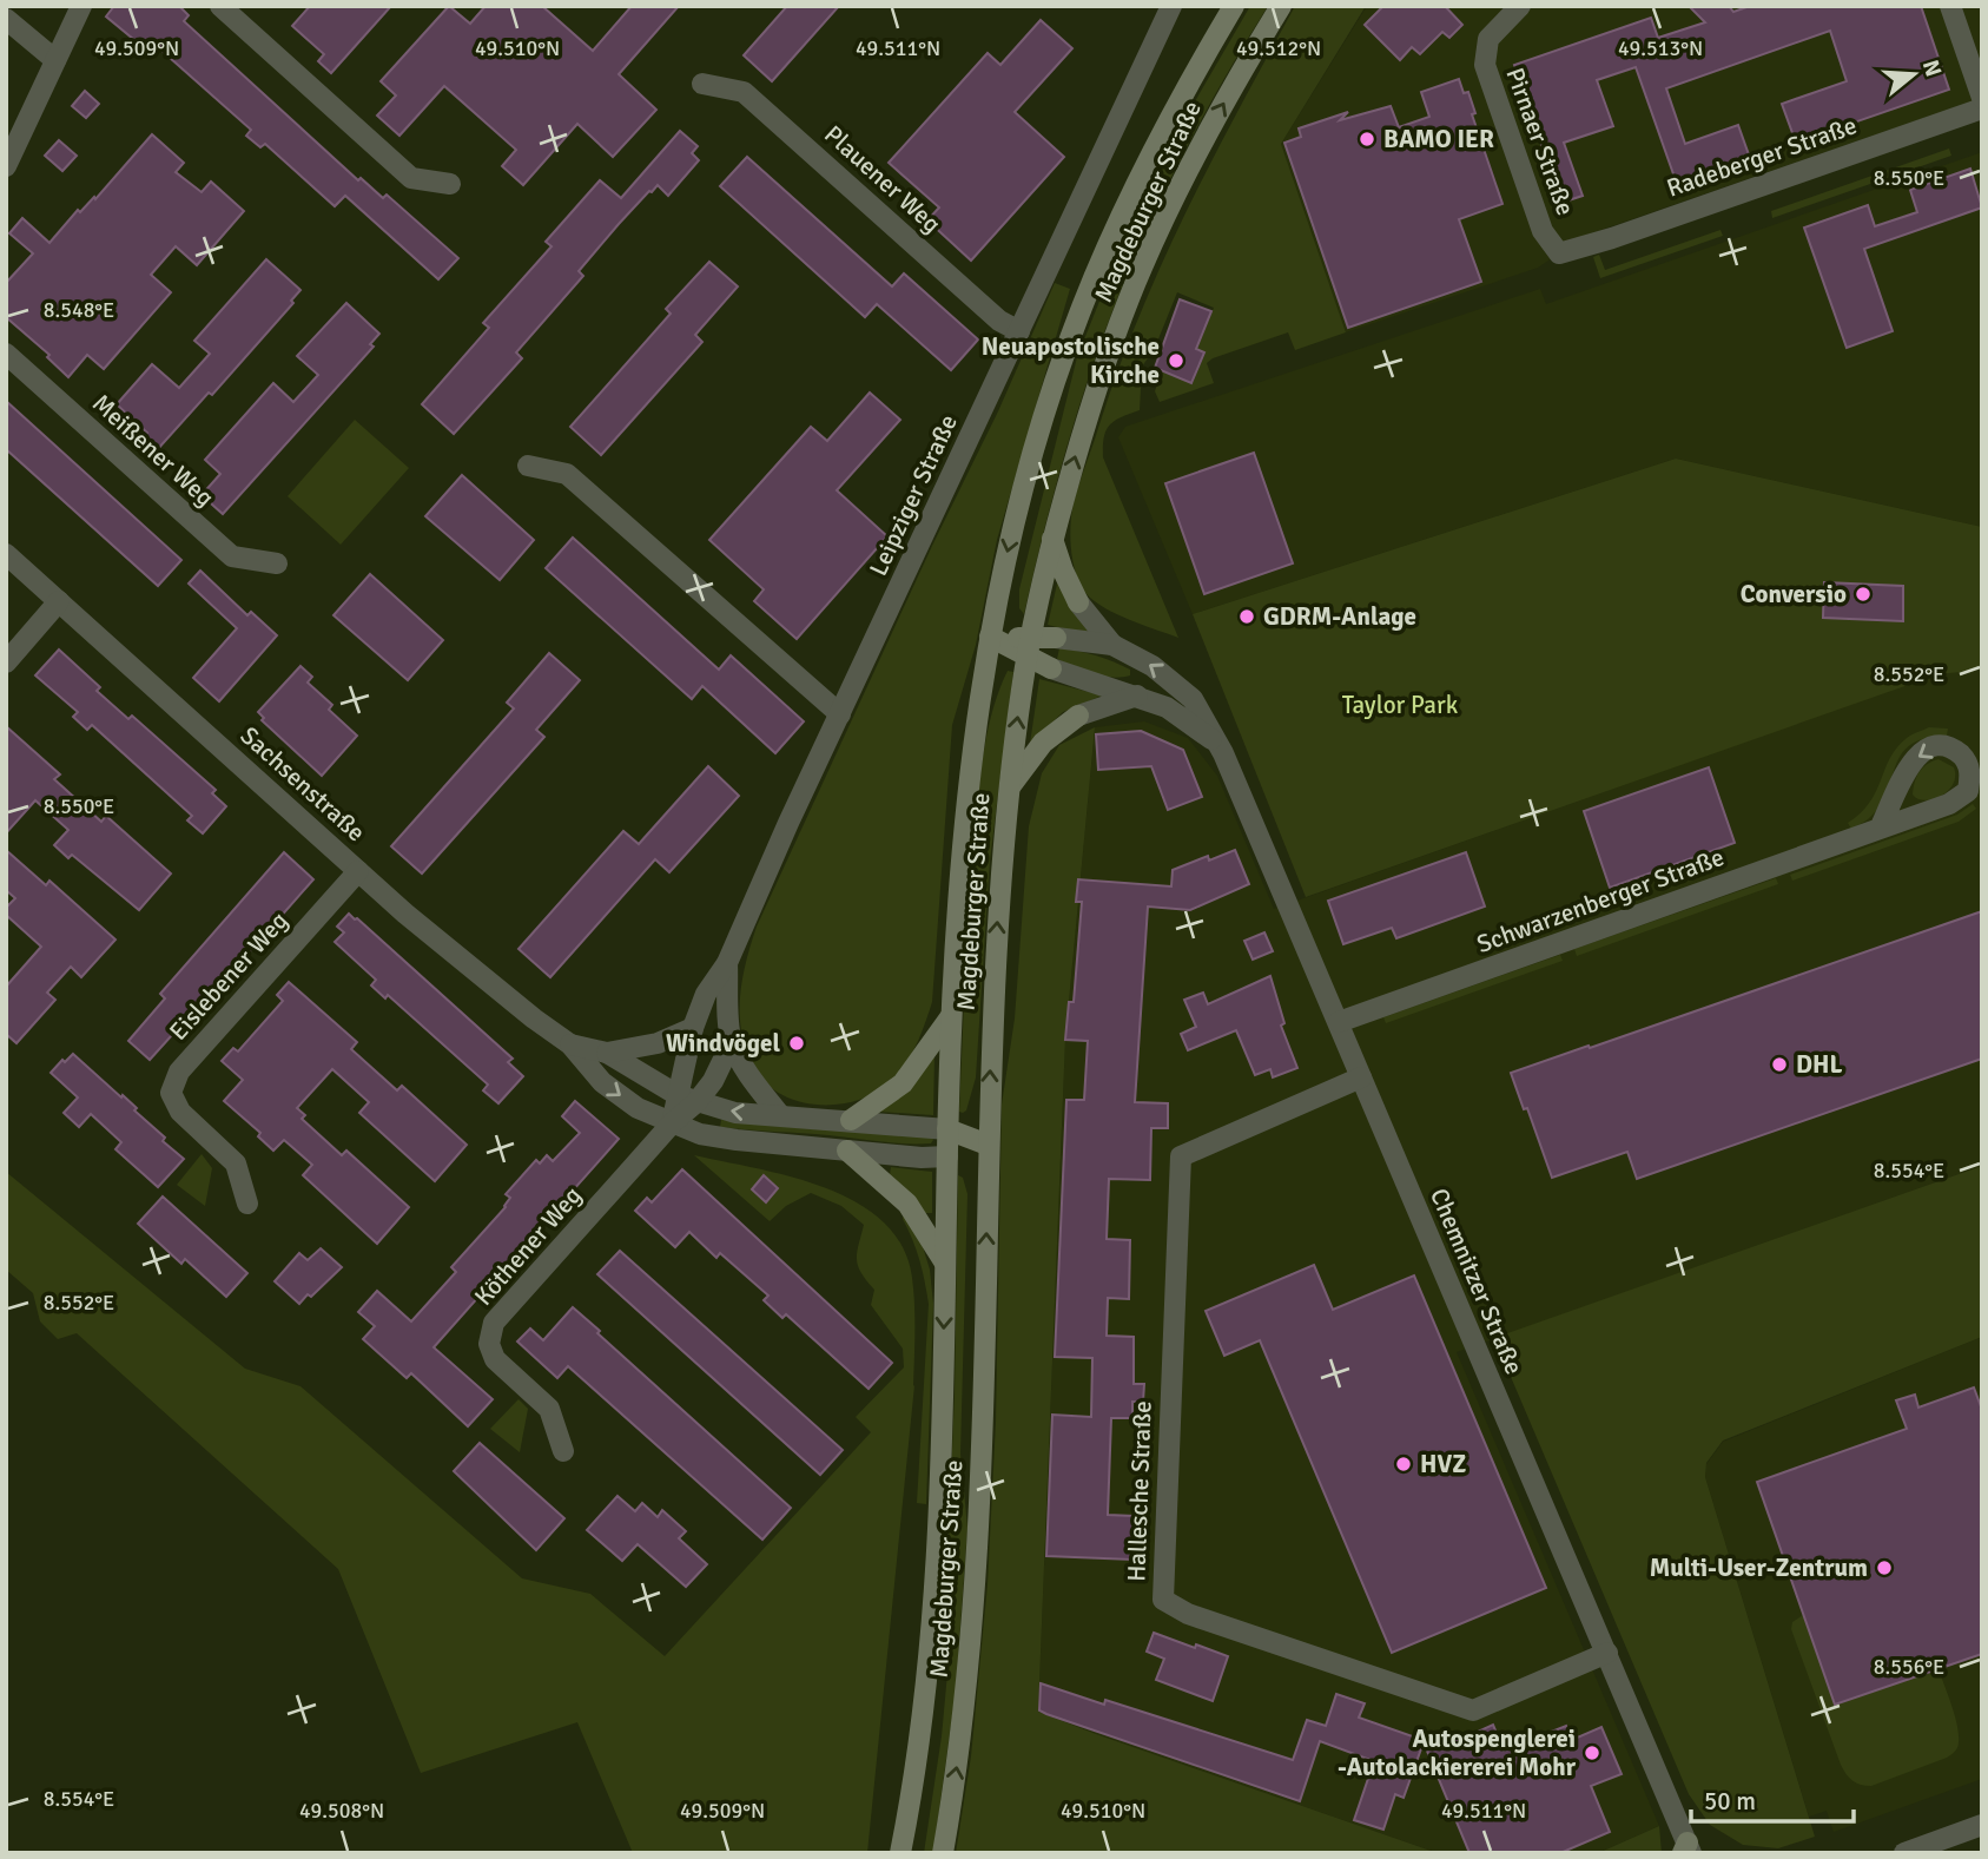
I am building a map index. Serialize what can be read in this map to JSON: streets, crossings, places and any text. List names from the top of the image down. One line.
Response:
{"streets":{"main road":["Magdeburger Straße"],"street":["Pirnaer Straße","Radeberger Straße","Plauener Weg","Meißener Weg","Leipziger Straße","Sachsenstraße","Schwarzenberger Straße","Eislebener Weg","Köthener Weg","Chemnitzer Straße","Hallesche Straße"]},"crossings":[["Pirnaer Straße","Radeberger Straße"],["Plauener Weg","Leipziger Straße"],["Magdeburger Straße","Sachsenstraße"],["Leipziger Straße","Sachsenstraße"],["Sachsenstraße","Eislebener Weg"],["Sachsenstraße","Köthener Weg"],["Schwarzenberger Straße","Chemnitzer Straße"],["Chemnitzer Straße","Hallesche Straße"]],"parks":["Taylor Park"],"places":["BAMO IER","Neuapostolische Kirche","Conversio","GDRM-Anlage","Windvögel","DHL","HVZ","Multi-User-Zentrum","Autospenglerei -Autolackiererei Mohr"],"scale_bar":"50 m","north":"right","coordinates":["49.509°N","49.510°N","49.511°N","49.512°N","49.513°N","8.550°E","8.548°E","8.552°E","8.554°E","8.556°E","49.508°N"]}
